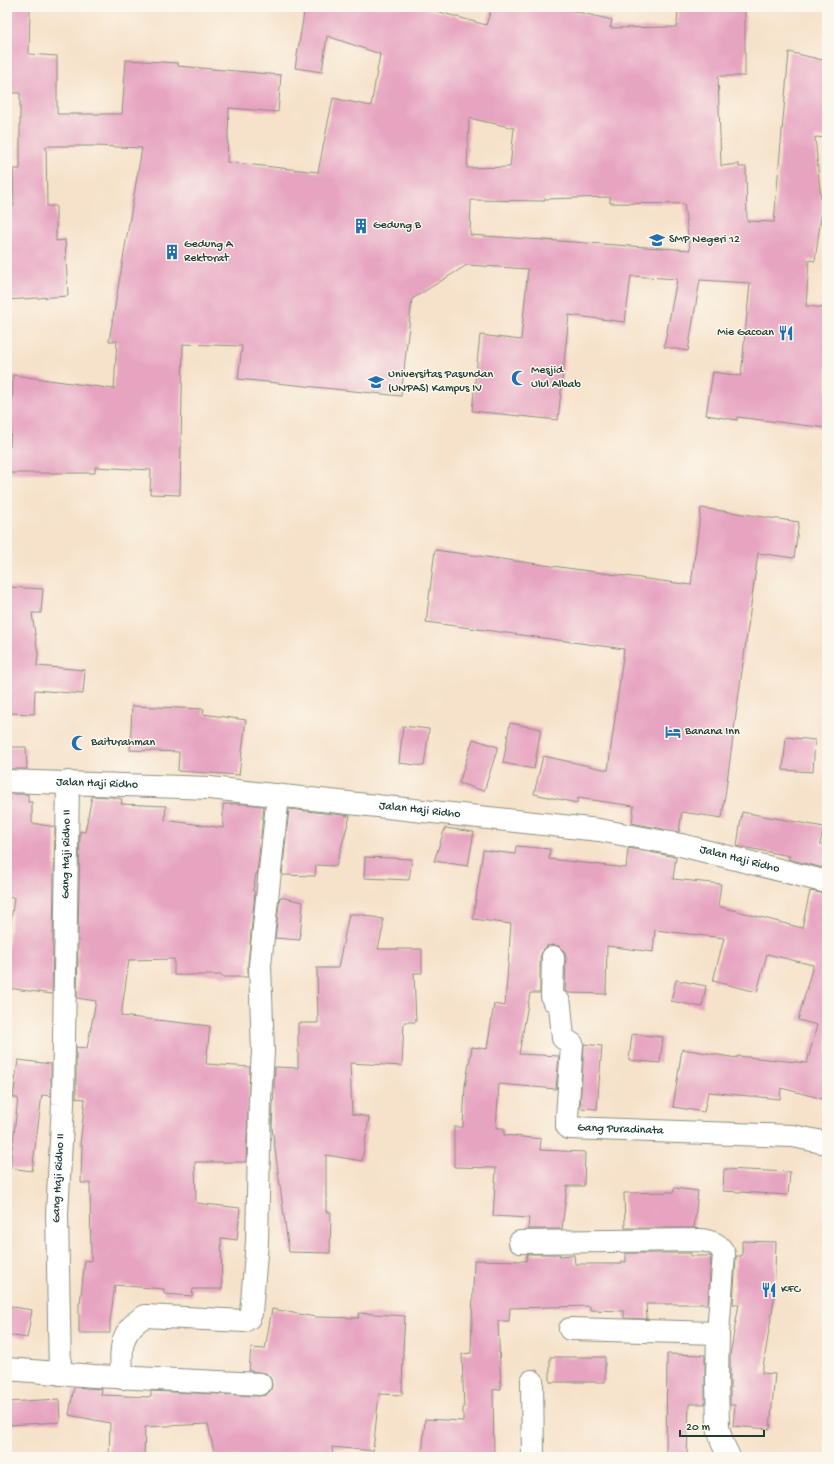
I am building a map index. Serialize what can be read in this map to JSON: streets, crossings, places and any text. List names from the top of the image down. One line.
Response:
{"streets":{"street":["Jalan Haji Ridho","Gang Haji Ridho II","Gang Puradinata"]},"crossings":[["Jalan Haji Ridho","Gang Haji Ridho II"]],"places":{"building":["Gedung B","Gedung A Rektorat"],"school or university":["SMP Negeri 12","Universitas Pasundan (UNPAS) Kampus IV"],"restaurant":["Mie Gacoan","KFC"],"mosque":["Mesjid Ulul Albab","Baiturahman"],"hotel":["Banana Inn"]},"scale_bar":"20 m"}
